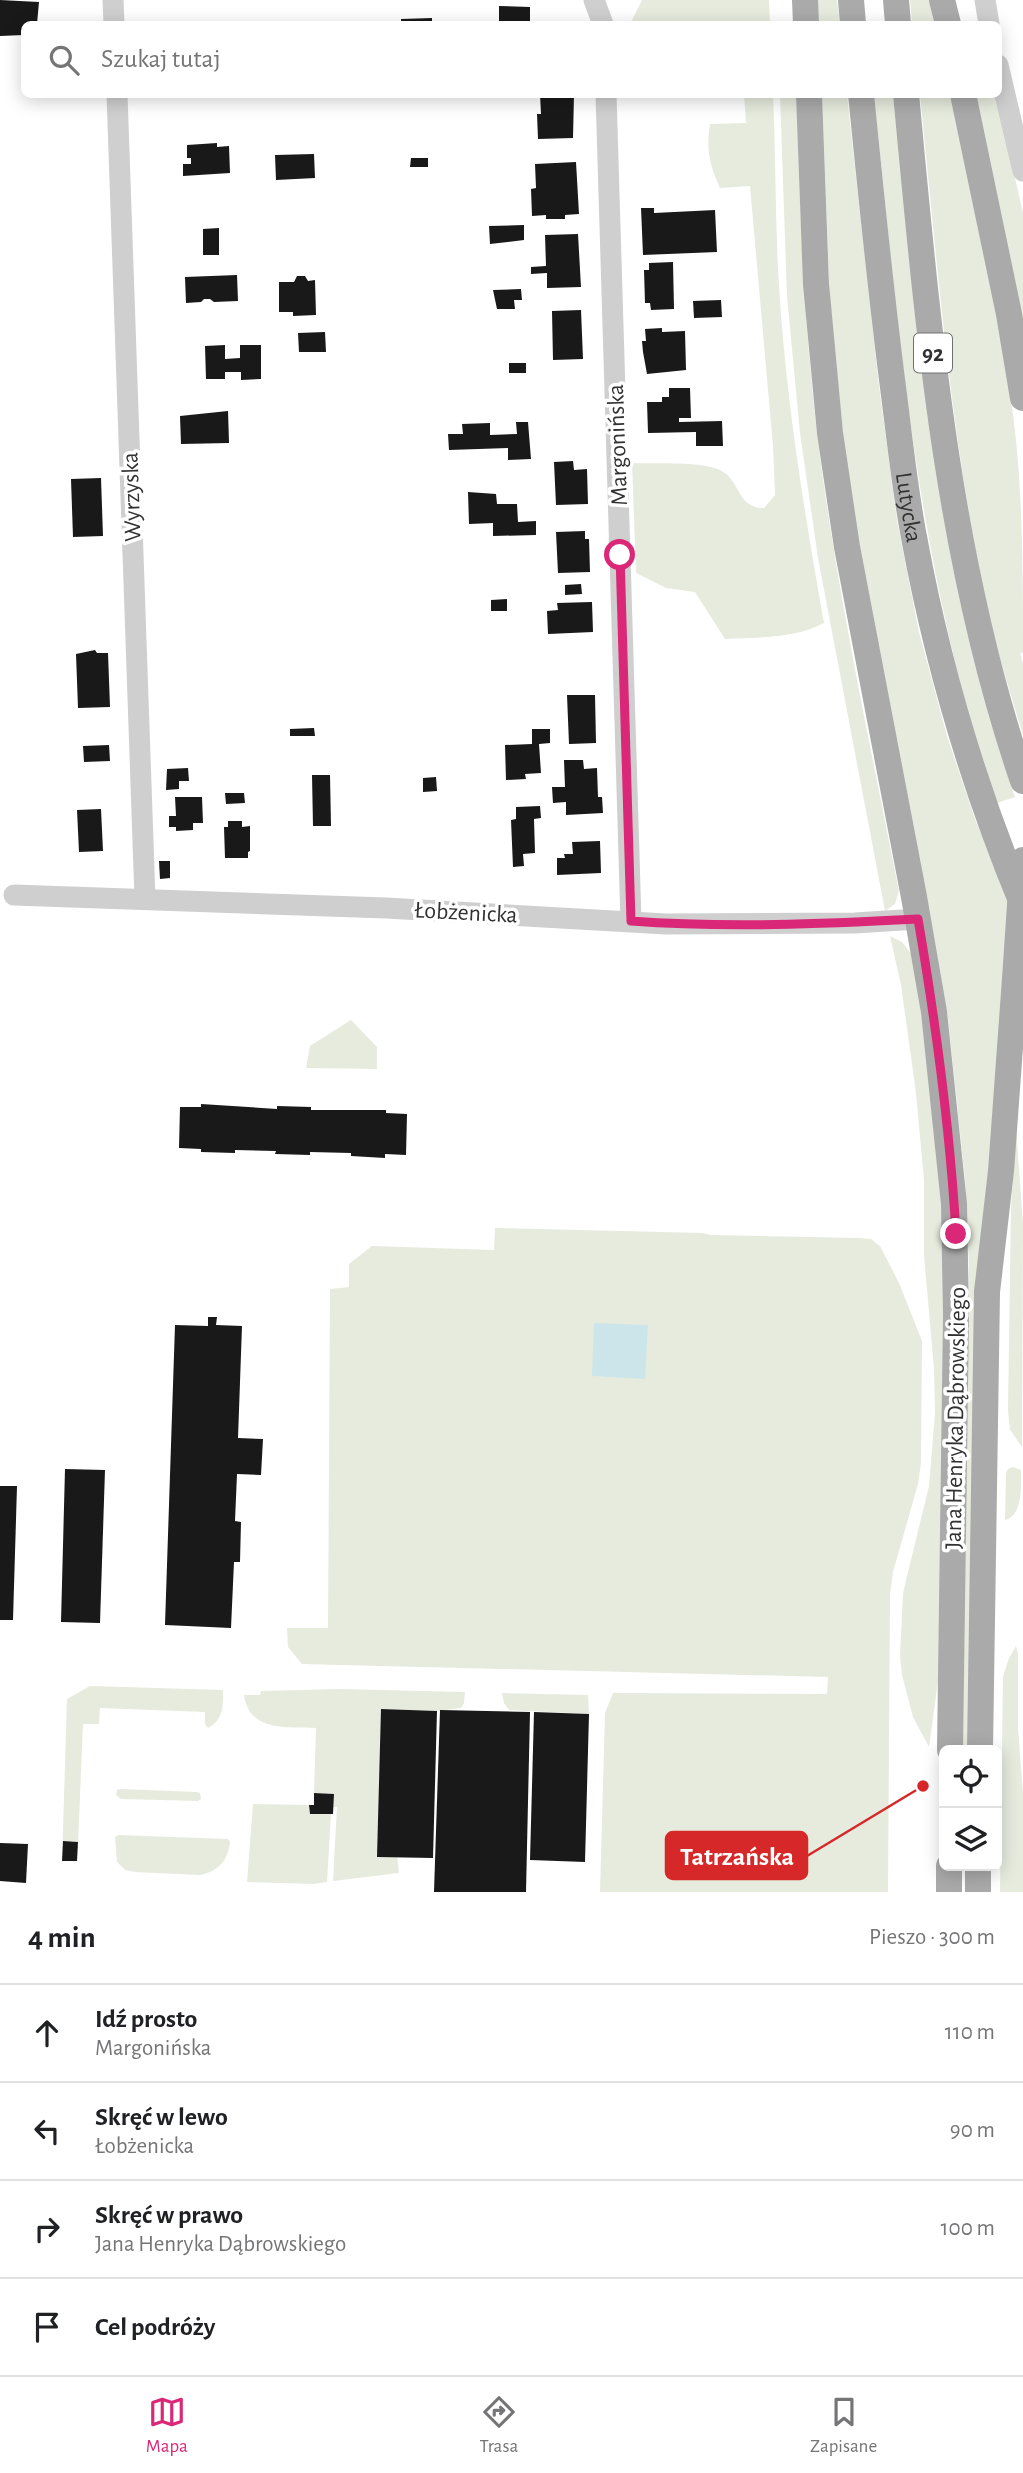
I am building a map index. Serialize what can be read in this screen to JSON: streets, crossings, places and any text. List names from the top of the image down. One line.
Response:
{"streets":{"main road":["92","Lutycka","Jana Henryka Dąbrowskiego"],"street":["Margonińska","Wyrzyska","Łobżenicka"]},"crossings":[["Margonińska","Łobżenicka"],["Wyrzyska","Łobżenicka"],["Łobżenicka","Jana Henryka Dąbrowskiego"]],"places":["Tatrzańska"],"page":{"search":"Szukaj tutaj","heading":["4 min","Pieszo · 300 m"],"list":[["Idź prosto","Margonińska","110 m"],["Skręć w lewo","Łobżenicka","90 m"],["Skręć w prawo","Jana Henryka Dąbrowskiego","100 m"],"Cel podróży"],"nav":["Mapa","Trasa","Zapisane"]}}
